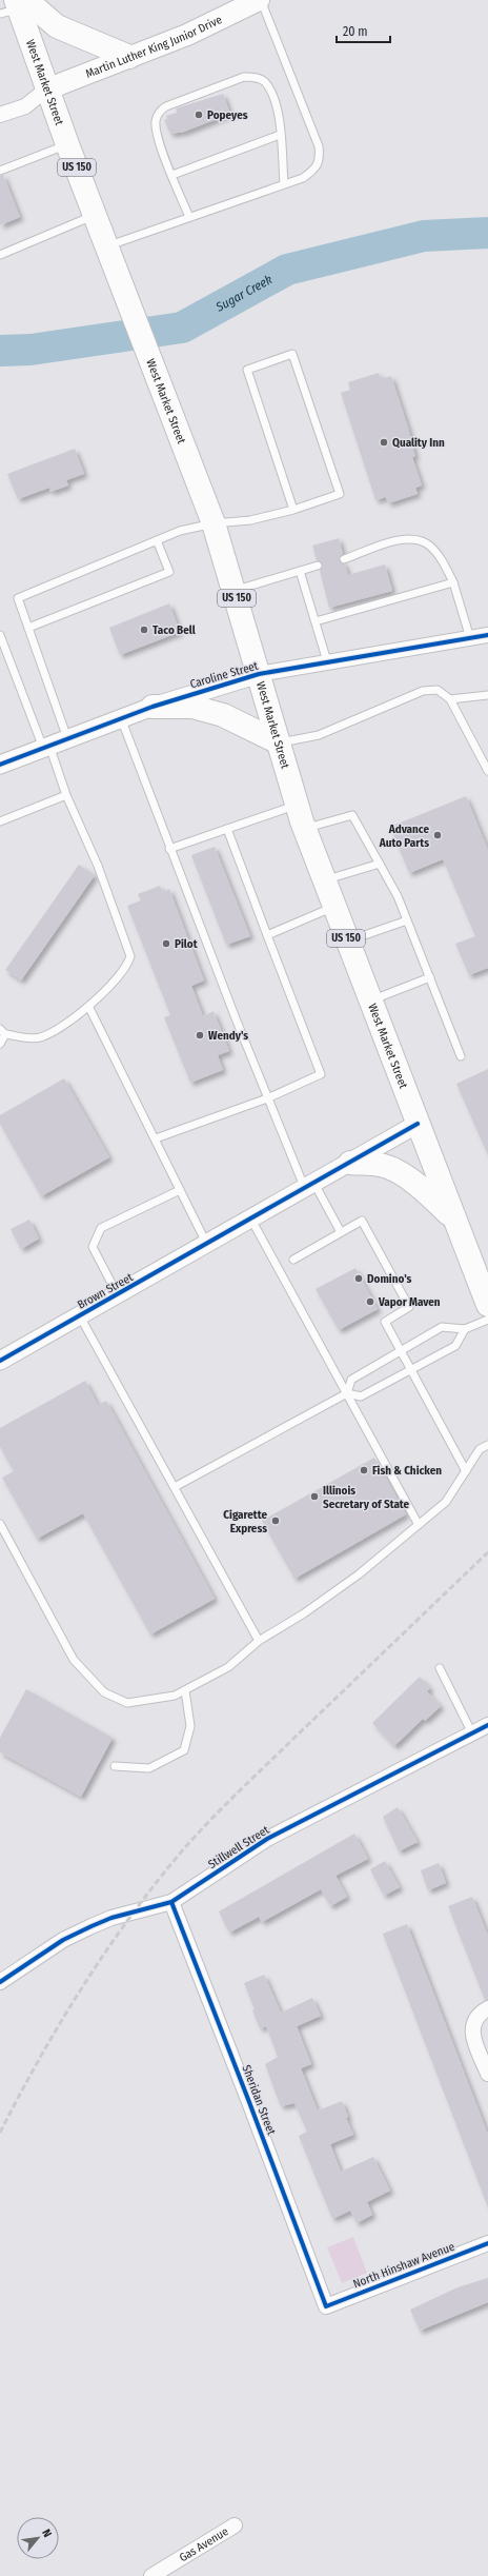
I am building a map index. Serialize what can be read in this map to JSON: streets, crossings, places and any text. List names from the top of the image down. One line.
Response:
{"streets":{"main road":["Martin Luther King Junior Drive","West Market Street","US 150"],"street":["Caroline Street","Brown Street","Stillwell Street","Sheridan Street","North Hinshaw Avenue","Gas Avenue"]},"crossings":[["Martin Luther King Junior Drive","West Market Street"],["West Market Street","Caroline Street"],["West Market Street","Brown Street"],["Stillwell Street","Sheridan Street"],["Sheridan Street","North Hinshaw Avenue"]],"water":["Sugar Creek"],"places":["Popeyes","Quality Inn","Taco Bell","Advance Auto Parts","Pilot","Wendy's","Domino's","Vapor Maven","Fish & Chicken","Illinois Secretary of State","Cigarette Express"],"scale_bar":"20 m","north":"top right"}
